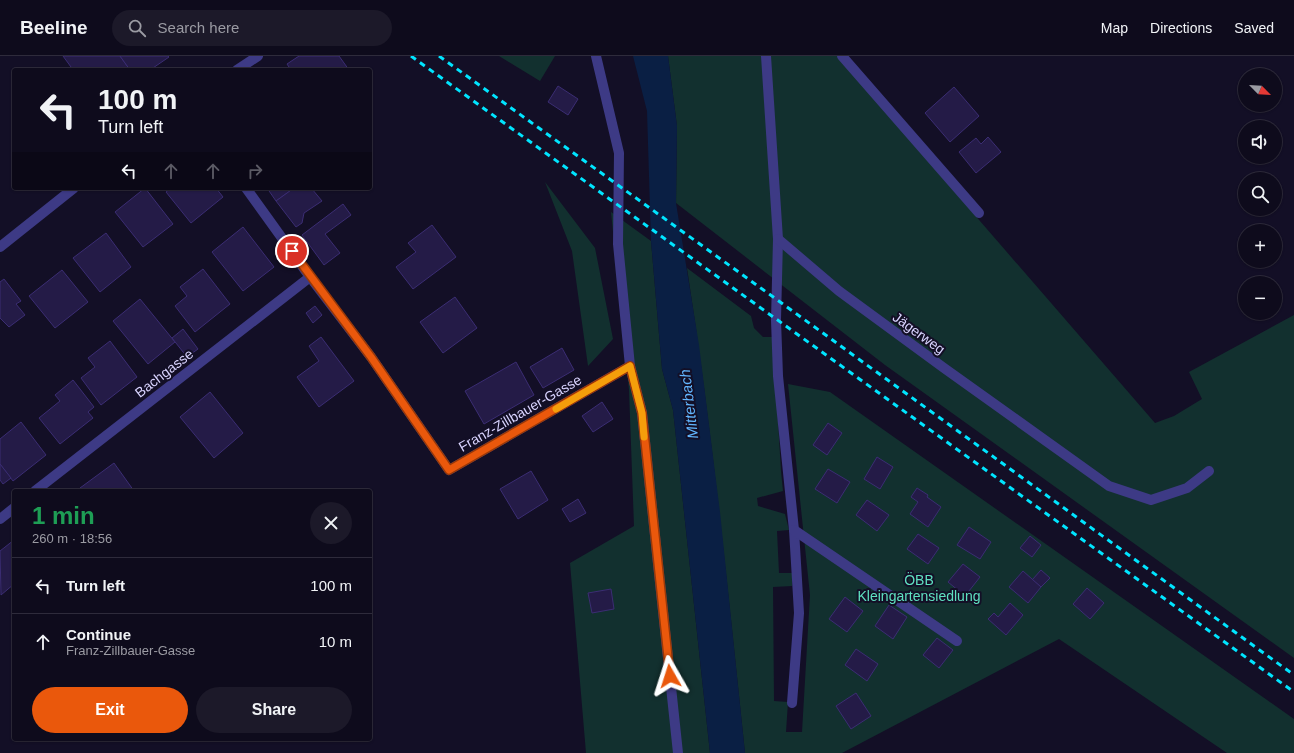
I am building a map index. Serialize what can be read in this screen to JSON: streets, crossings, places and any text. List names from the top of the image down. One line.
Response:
{"streets":{"street":["Jägerweg","Bachgasse","Franz-Zillbauer-Gasse"]},"crossings":[["Bachgasse","Franz-Zillbauer-Gasse"]],"water":["Mitterbach"],"parks":["ÖBB Kleingartensiedlung"],"north":"bottom right","page":{"header":"Beeline","search":"Search here","nav":["Map","Directions","Saved"],"map_buttons":["+","−"],"turn":["100 m","Turn left"],"heading":["1 min","260 m · 18:56"],"list":[{"name":"Turn left","value":"100 m"},{"name":"Continue","note":"Franz-Zillbauer-Gasse","value":"10 m"}],"buttons":["Exit","Share"]}}
